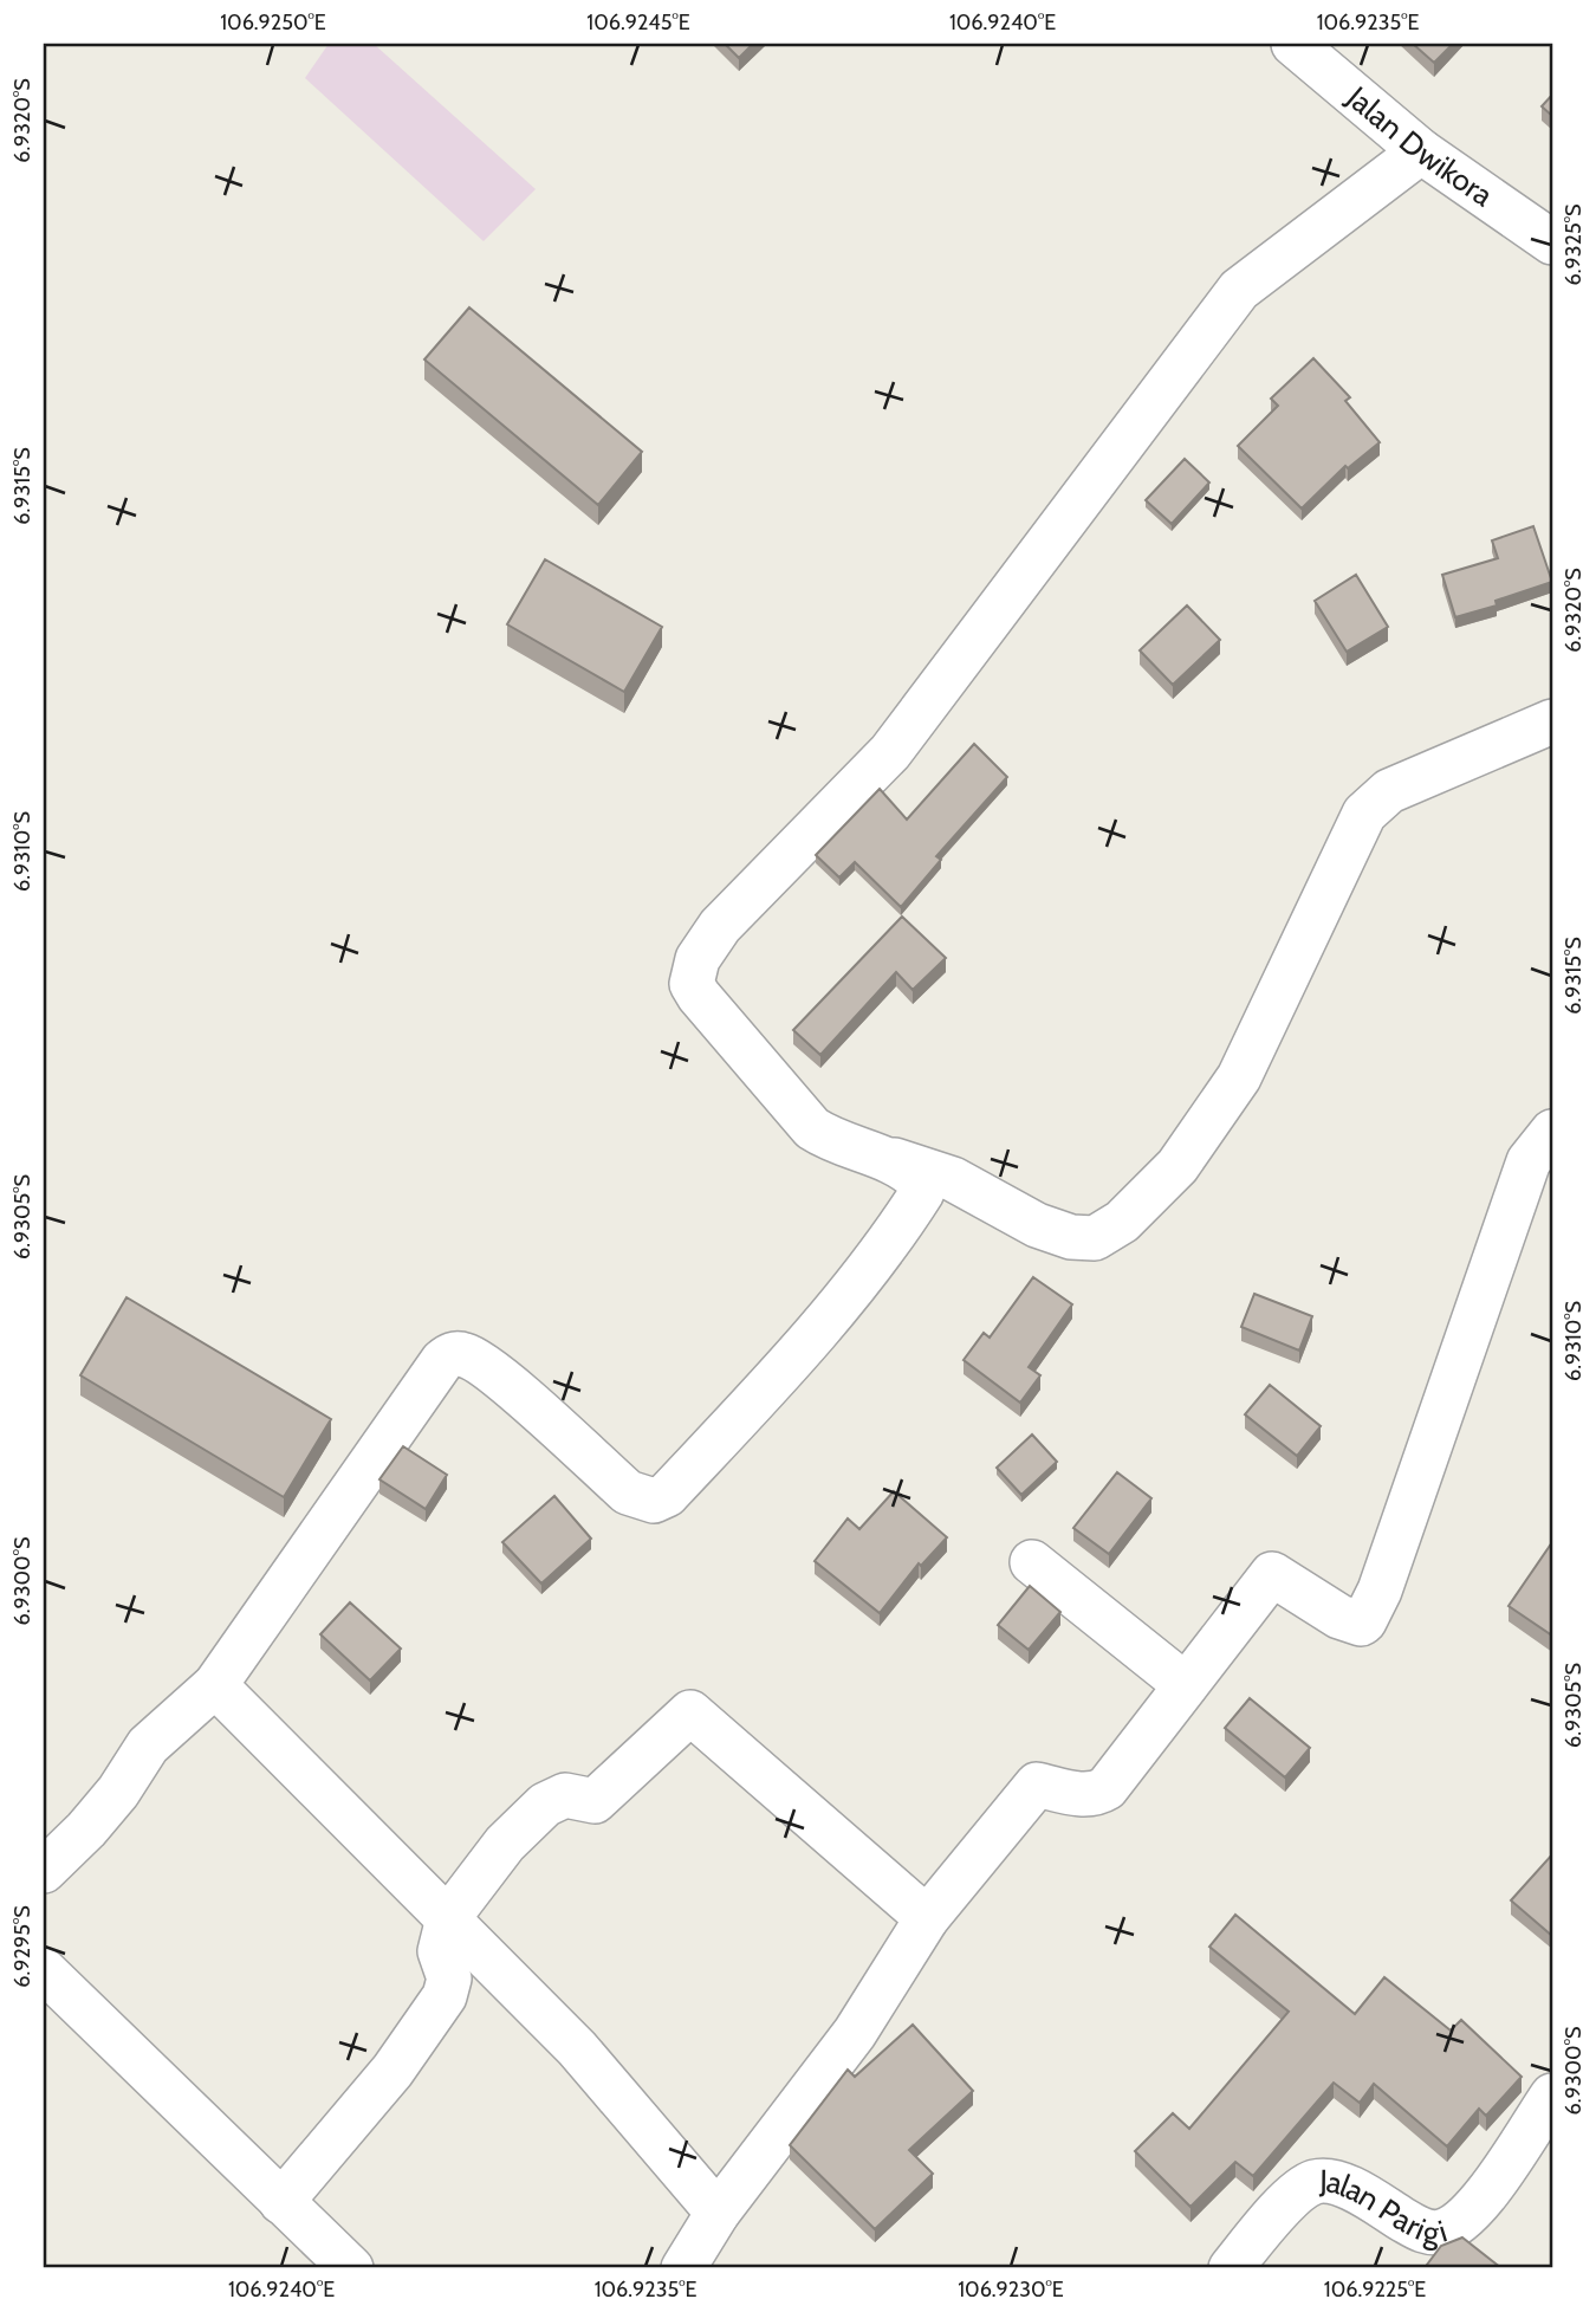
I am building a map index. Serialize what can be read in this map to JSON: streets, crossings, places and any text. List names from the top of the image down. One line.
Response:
{"streets":{"street":["Jalan Dwikora","Jalan Parigi"]},"coordinates":["106.9250°E","106.9245°E","106.9240°E","106.9235°E","6.9320°S","6.9325°S","6.9315°S","6.9310°S","6.9305°S","6.9300°S","6.9295°S","106.9230°E","106.9225°E"]}
